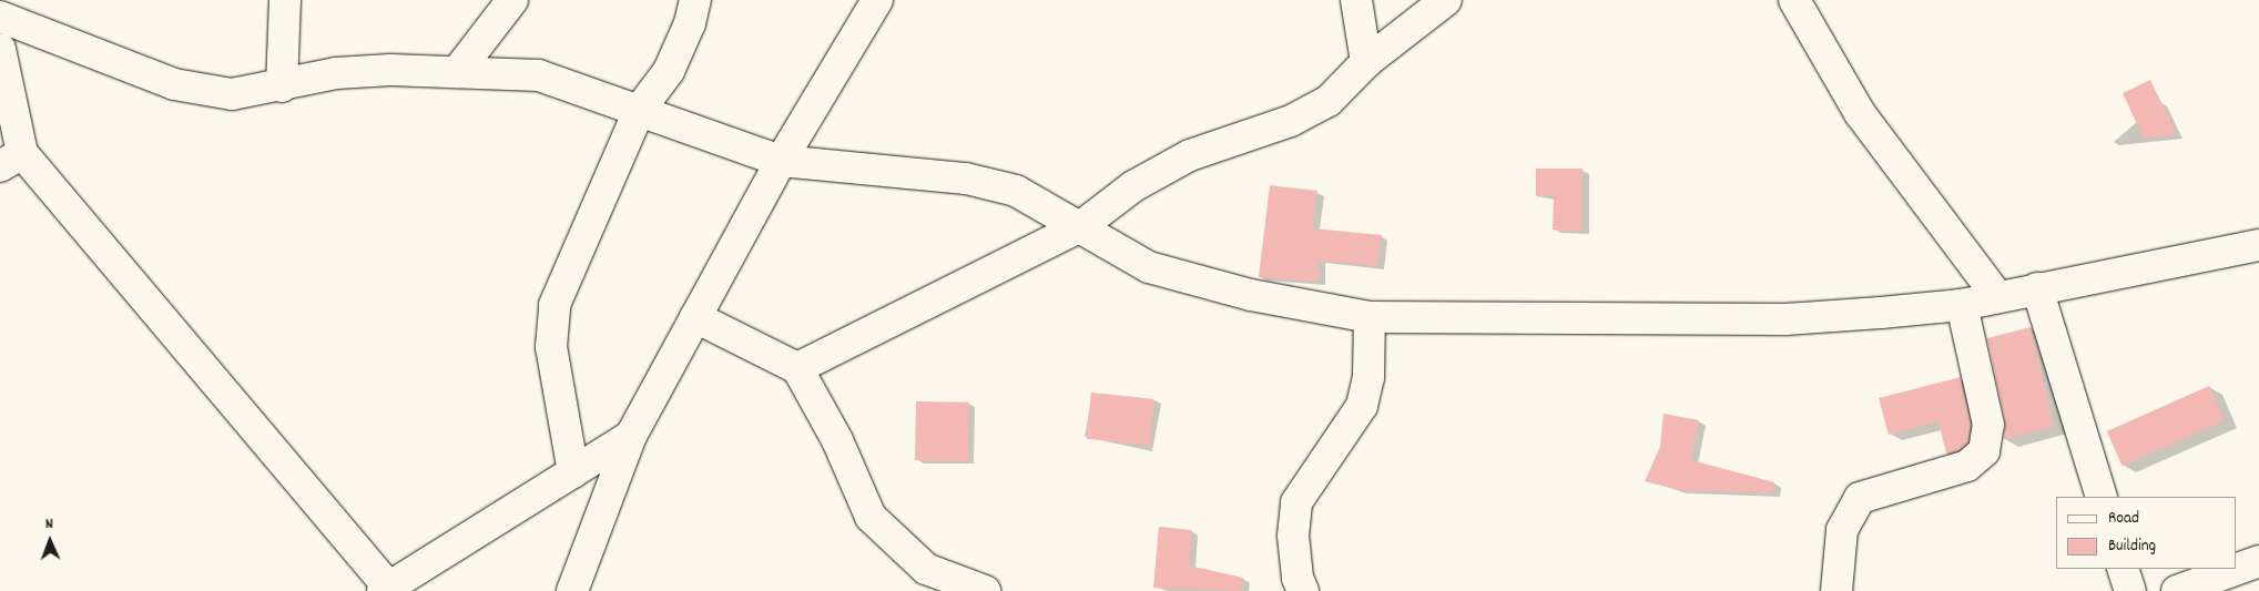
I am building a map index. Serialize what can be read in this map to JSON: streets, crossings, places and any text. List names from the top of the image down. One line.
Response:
{"legend":["Road","Building"],"north":"top"}
